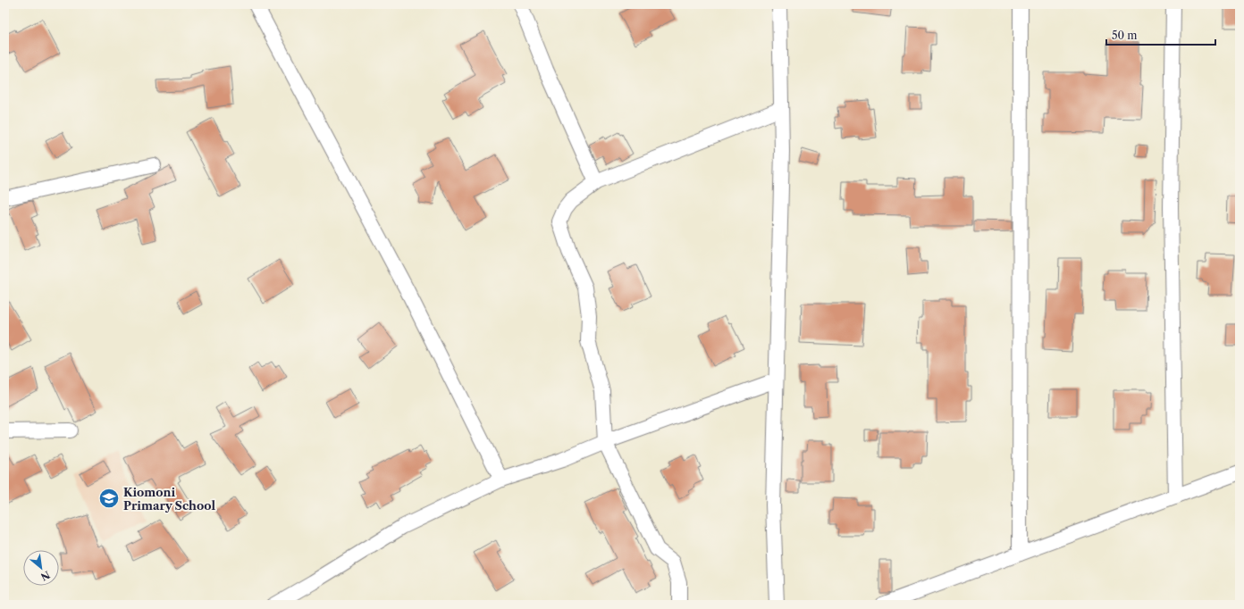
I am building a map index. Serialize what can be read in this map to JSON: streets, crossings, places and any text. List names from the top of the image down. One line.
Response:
{"places":{"school or university":["Kiomoni Primary School"]},"scale_bar":"50 m","north":"bottom right"}
